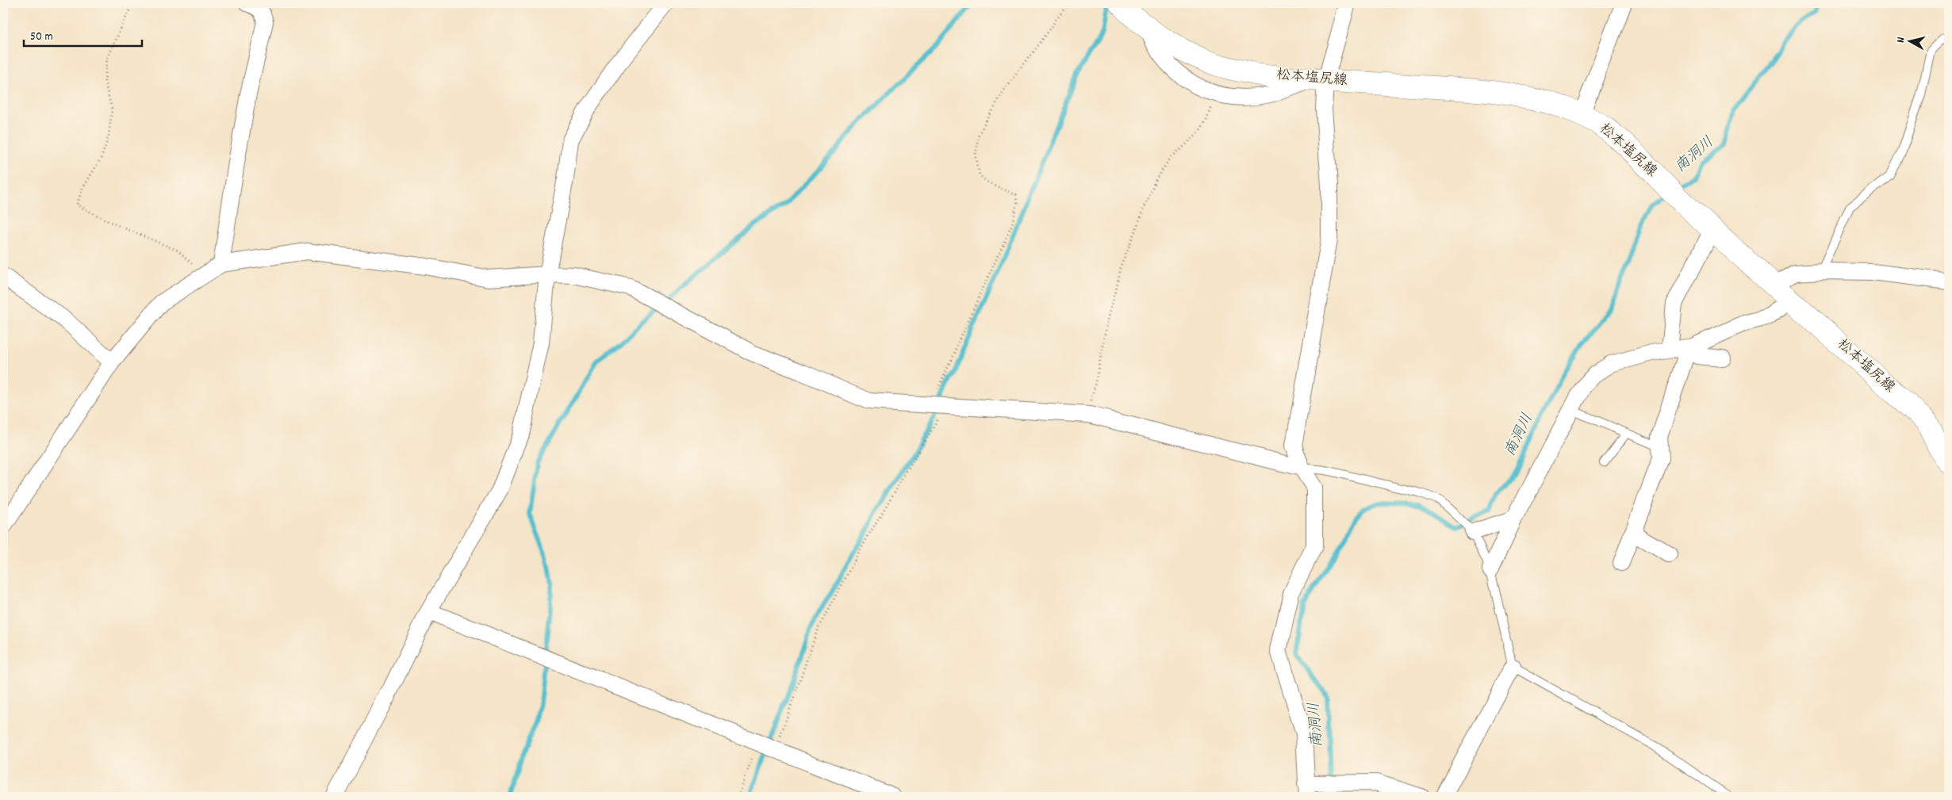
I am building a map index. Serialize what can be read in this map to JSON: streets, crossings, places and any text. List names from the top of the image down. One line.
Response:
{"streets":{"main road":["松本塩尻線"]},"water":["南洞川"],"scale_bar":"50 m","north":"left"}
